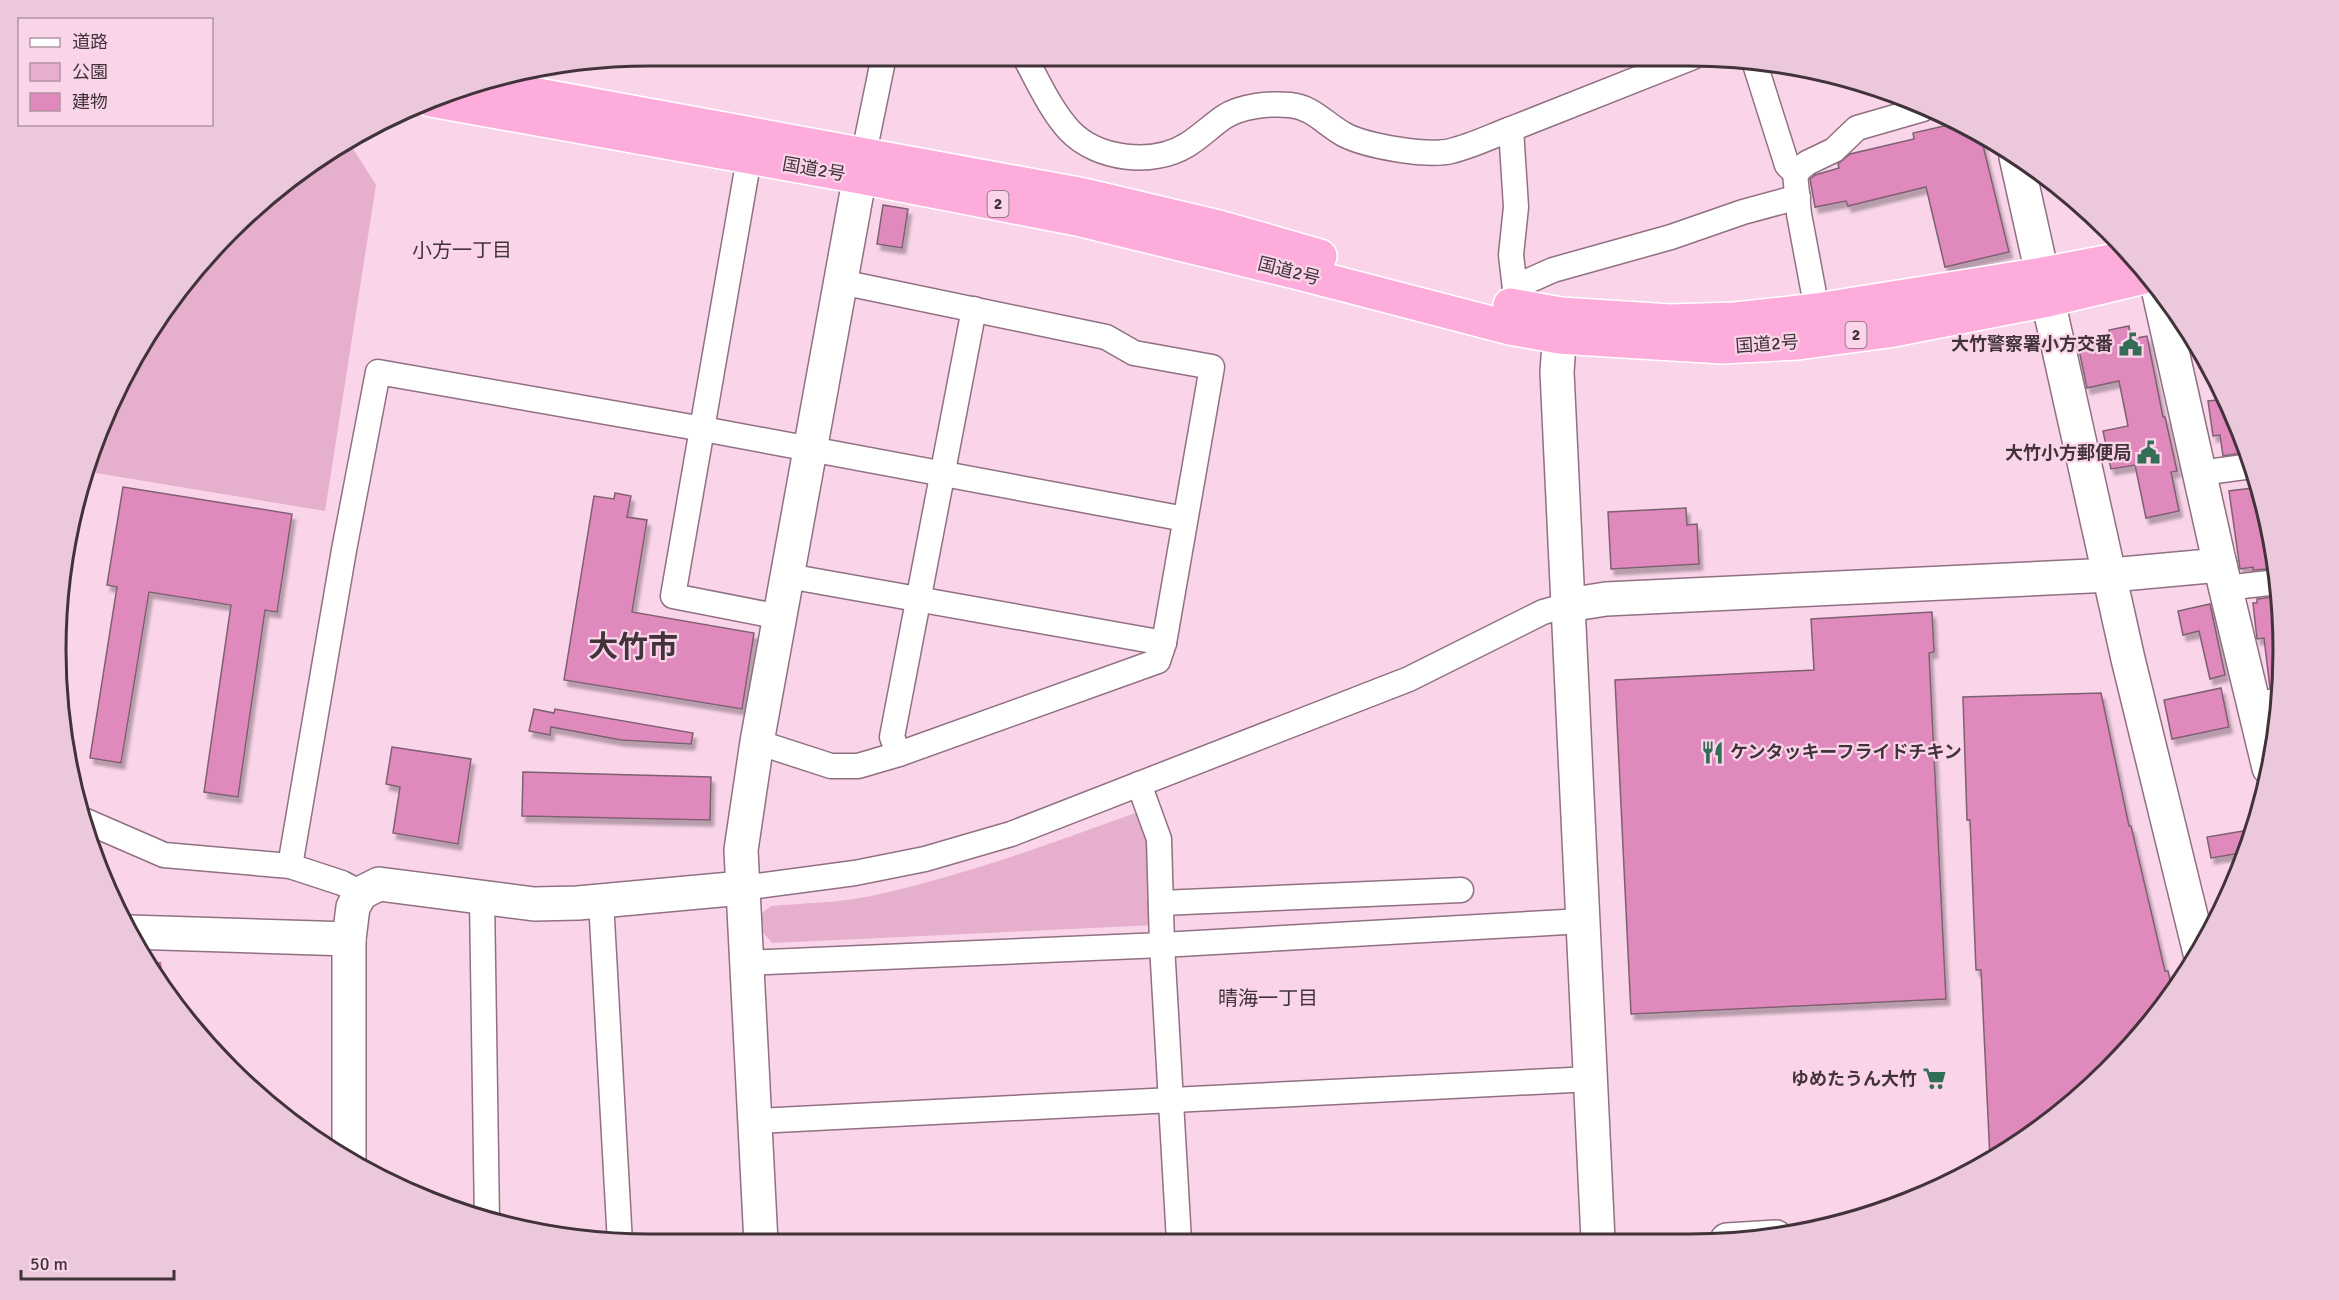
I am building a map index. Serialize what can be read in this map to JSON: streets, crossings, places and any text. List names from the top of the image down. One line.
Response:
{"streets":{"highway":["国道2号","2"]},"districts":["小方一丁目","大竹市","晴海一丁目"],"places":{"public building":["大竹警察署小方交番","大竹小方郵便局"],"restaurant":["ケンタッキーフライドチキン"],"supermarket":["ゆめたうん大竹"]},"legend":["道路","公園","建物"],"scale_bar":"50 m"}
